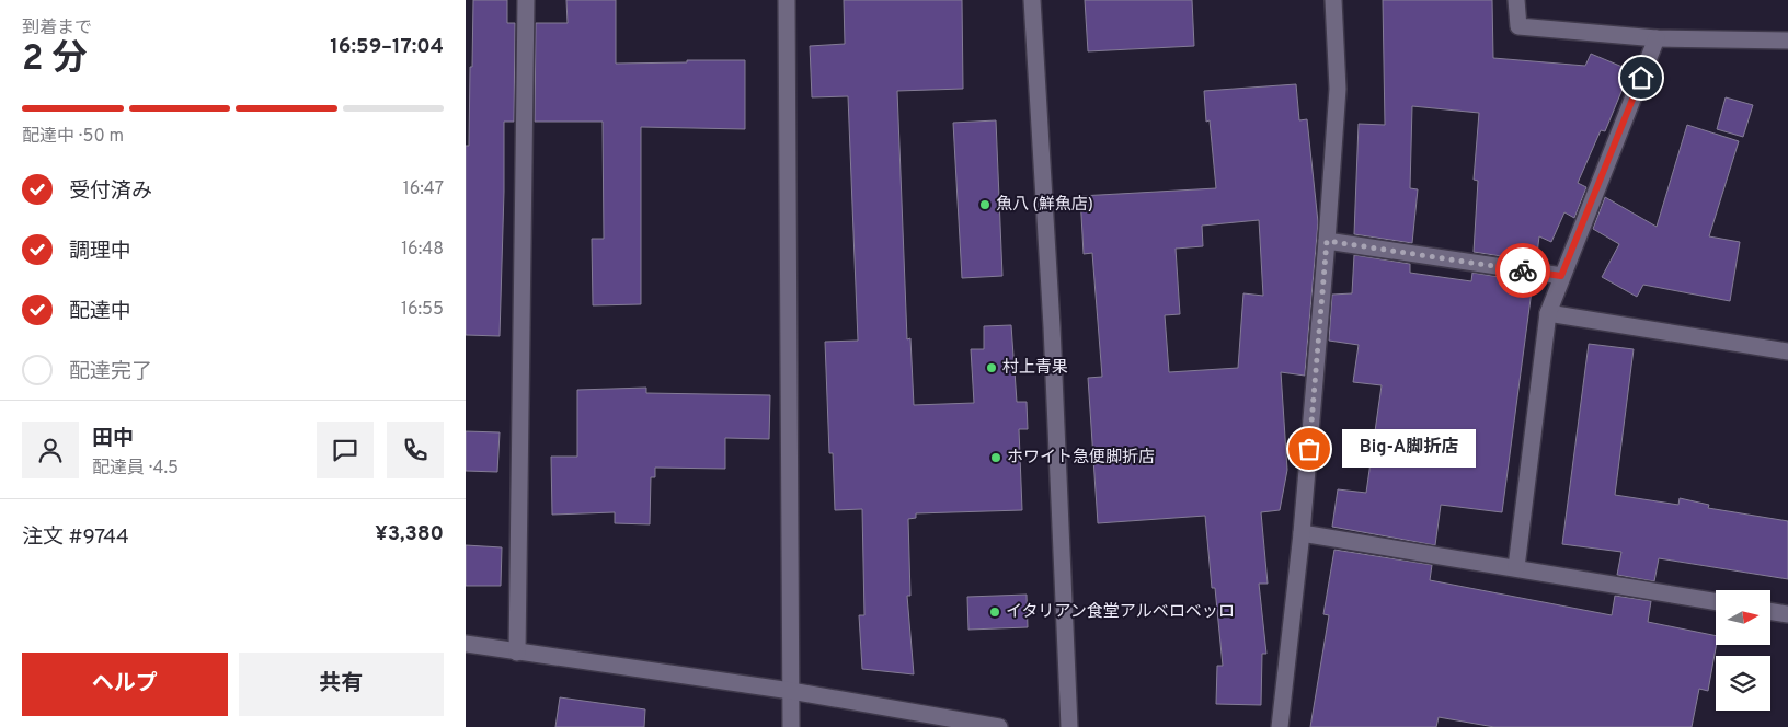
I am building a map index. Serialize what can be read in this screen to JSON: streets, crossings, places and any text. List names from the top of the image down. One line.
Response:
{"places":["魚八 (鮮魚店)","村上青果","Big-A脚折店","ホワイト急便脚折店","イタリアン食堂アルベロベッロ"],"north":"right","page":{"heading":["2 分","到着まで","16:59–17:04"],"panel":["田中","配達員 · 4.5","注文 #9744","¥3,380"],"bar":"配達中 · 50 m","list":[["受付済み","16:47"],["調理中","16:48"],["配達中","16:55"],"配達完了"],"bubble":"Big-A脚折店","buttons":["ヘルプ","共有"]}}
